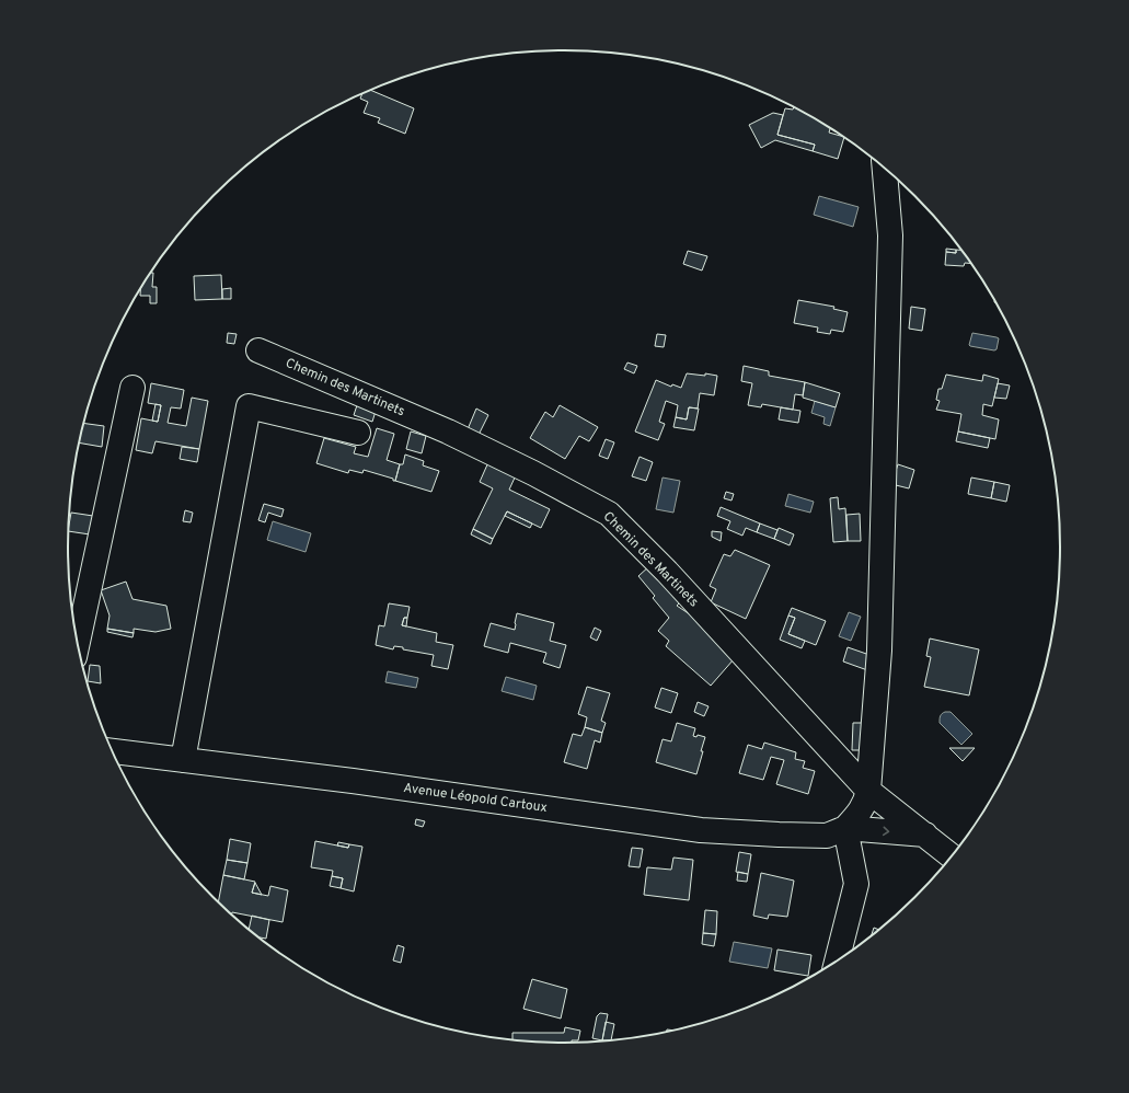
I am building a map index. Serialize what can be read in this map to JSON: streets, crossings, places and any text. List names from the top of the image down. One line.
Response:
{"streets":{"street":["Chemin des Martinets","Avenue Léopold Cartoux"]}}
